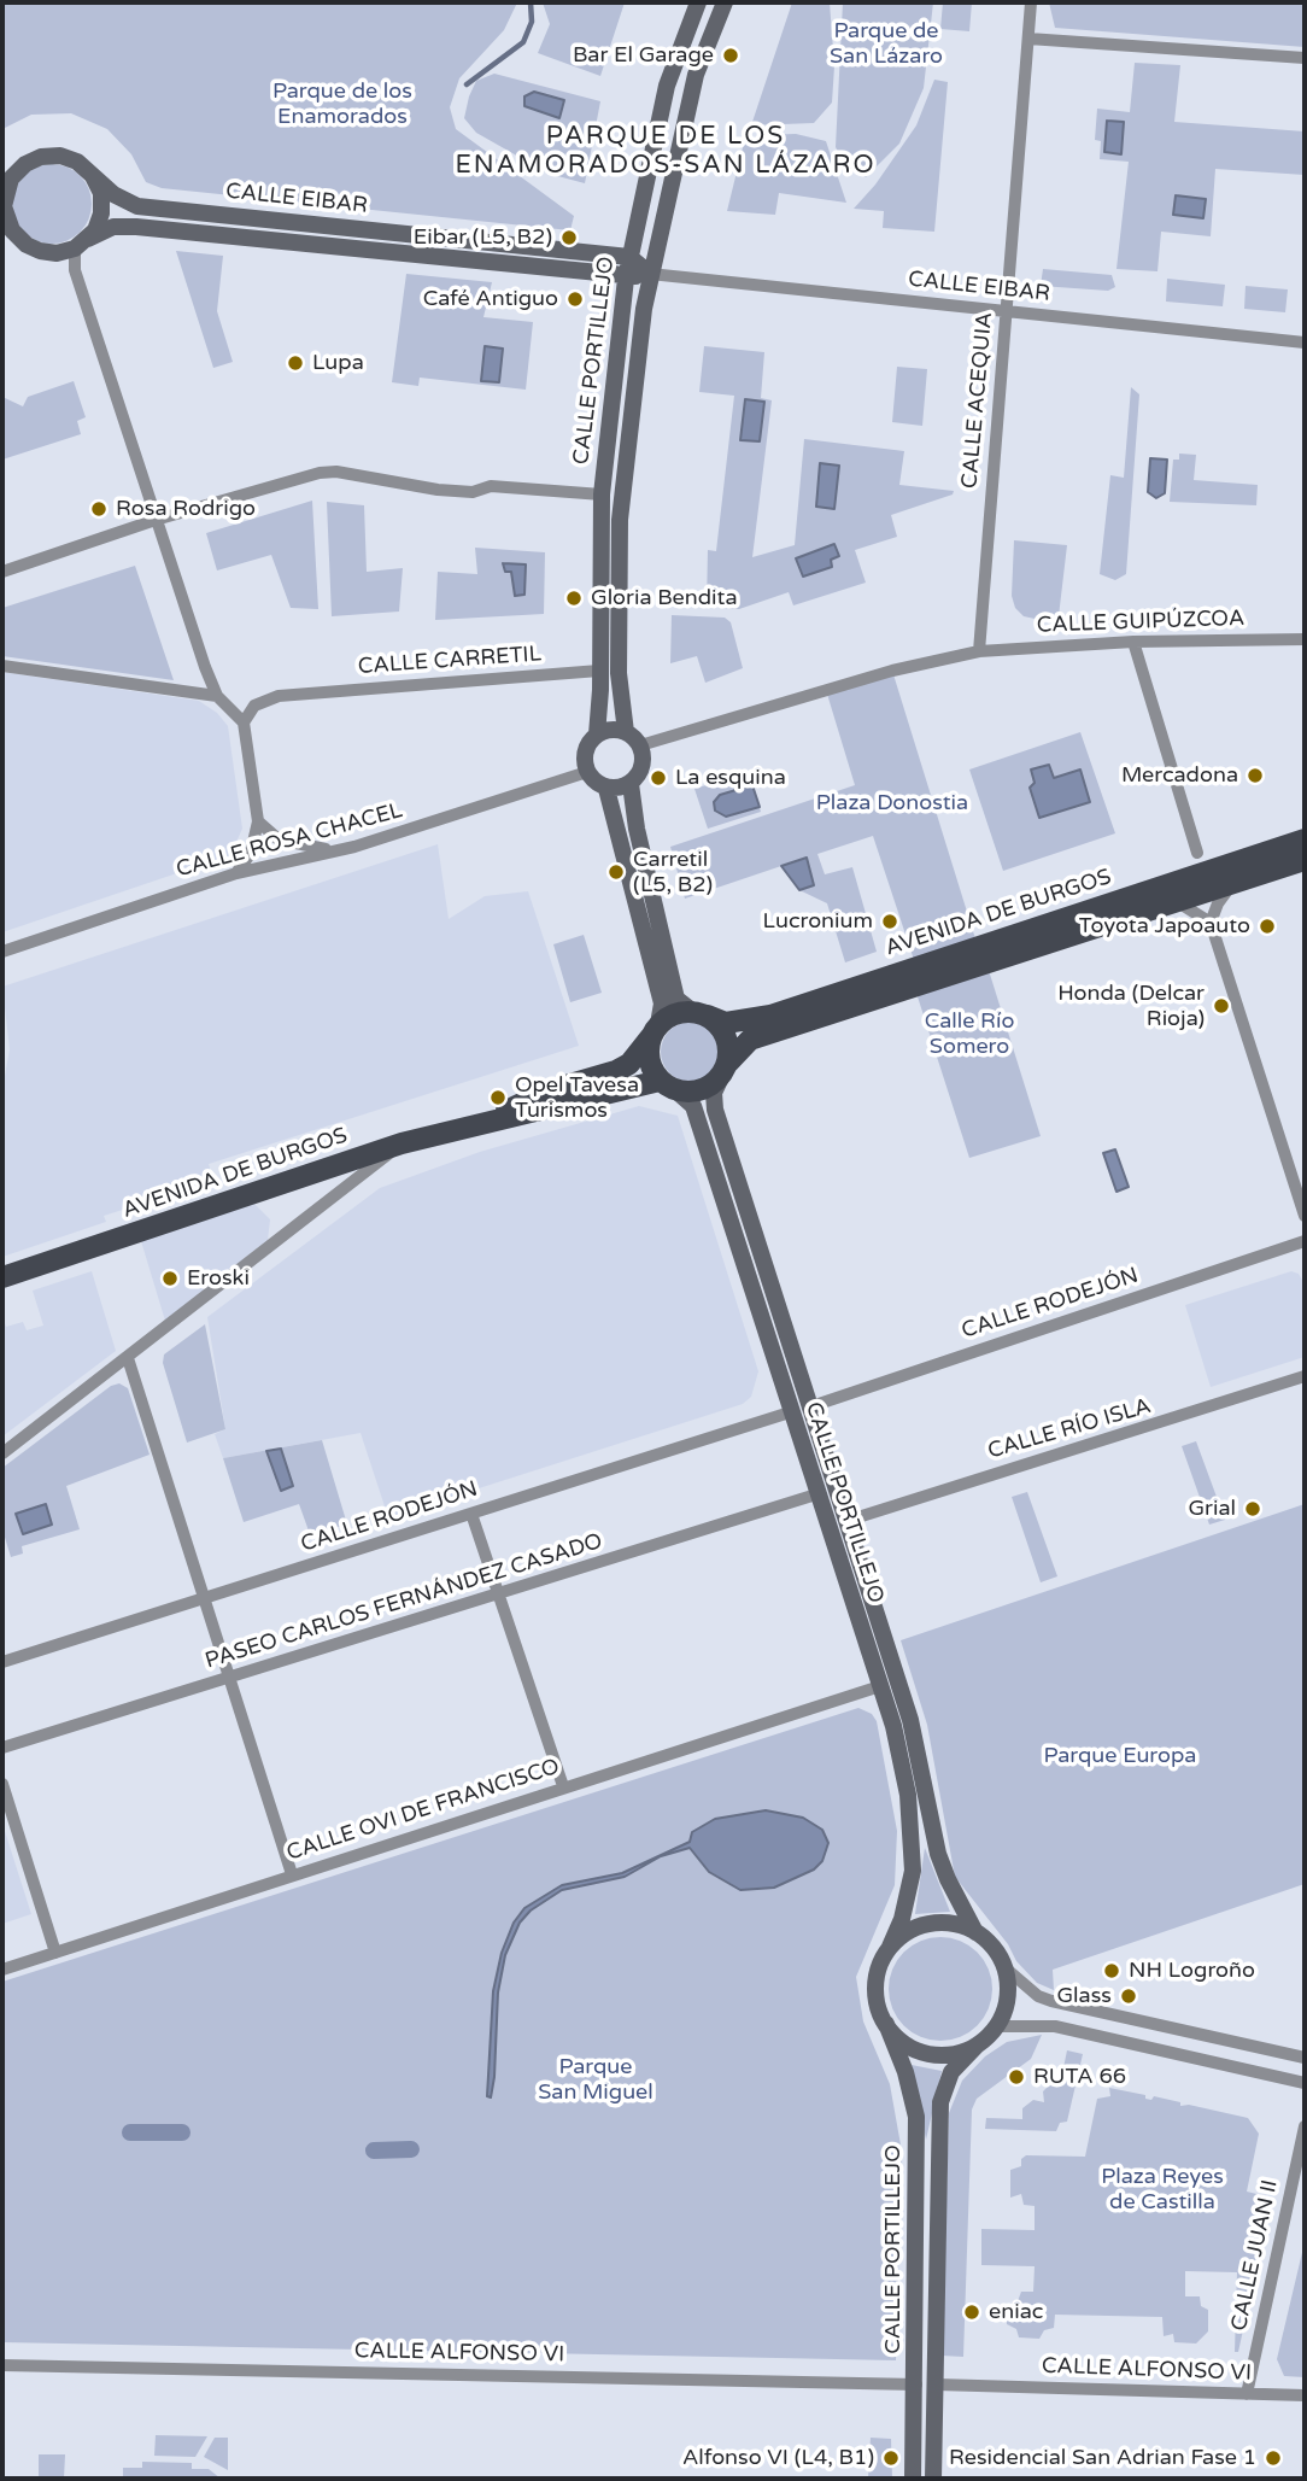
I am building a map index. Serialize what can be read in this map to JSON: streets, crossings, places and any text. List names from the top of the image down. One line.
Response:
{"streets":{"main road":["CALLE EIBAR","CALLE PORTILLEJO","AVENIDA DE BURGOS"],"street":["CALLE ACEQUIA","CALLE GUIPÚZCOA","CALLE CARRETIL","CALLE ROSA CHACEL","CALLE RODEJÓN","CALLE RÍO ISLA","PASEO CARLOS FERNÁNDEZ CASADO","CALLE OVI DE FRANCISCO","CALLE JUAN II","CALLE ALFONSO VI"]},"crossings":[["CALLE EIBAR","CALLE PORTILLEJO"],["CALLE EIBAR","CALLE ACEQUIA"],["CALLE PORTILLEJO","CALLE CARRETIL"],["CALLE PORTILLEJO","CALLE ROSA CHACEL"],["CALLE PORTILLEJO","AVENIDA DE BURGOS"],["CALLE PORTILLEJO","CALLE RODEJÓN"],["CALLE PORTILLEJO","CALLE RÍO ISLA"],["CALLE PORTILLEJO","PASEO CARLOS FERNÁNDEZ CASADO"],["CALLE PORTILLEJO","CALLE OVI DE FRANCISCO"],["CALLE PORTILLEJO","CALLE ALFONSO VI"],["CALLE ACEQUIA","CALLE GUIPÚZCOA"],["CALLE JUAN II","CALLE ALFONSO VI"]],"districts":["PARQUE DE LOS ENAMORADOS-SAN LÁZARO"],"parks":["Parque de San Lázaro","Parque de los Enamorados","Plaza Donostia","Calle Río Somero","Parque Europa","Parque San Miguel","Plaza Reyes de Castilla"],"places":["Bar El Garage","Eibar (L5, B2)","Café Antiguo","Lupa","Rosa Rodrigo","Gloria Bendita","Mercadona","La esquina","Carretil (L5, B2)","Lucronium","Toyota Japoauto","Honda (Delcar Rioja)","Opel Tavesa Turismos","Eroski","Grial","NH Logroño","Glass","RUTA 66","eniac","Alfonso VI (L4, B1)","Residencial San Adrian Fase 1"]}
